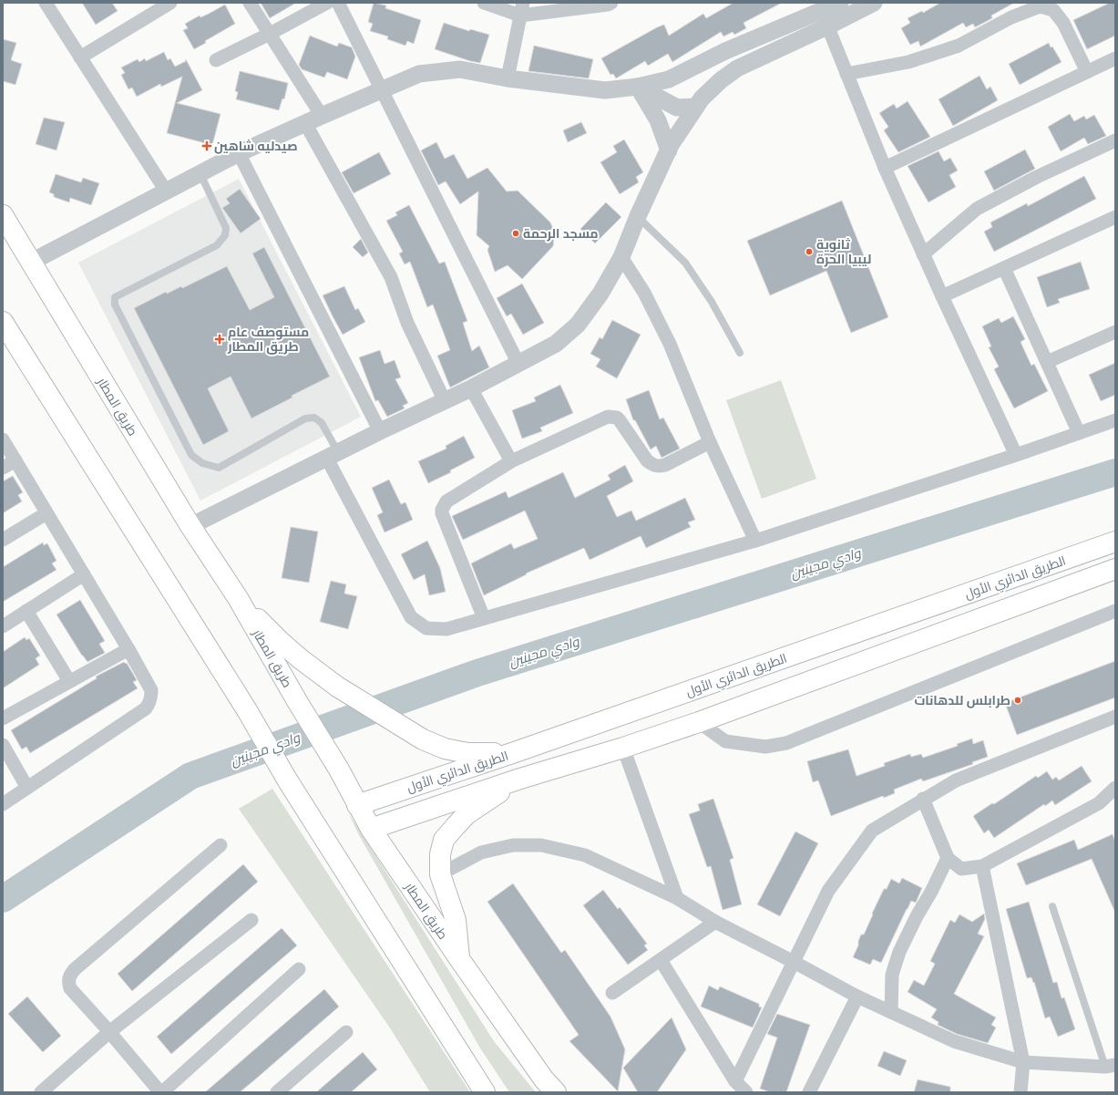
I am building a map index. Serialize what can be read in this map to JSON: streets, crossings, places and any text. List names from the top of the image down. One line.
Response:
{"streets":{"highway":["طريق المطار","الطريق الدائري الأول"]},"crossings":[["طريق المطار","الطريق الدائري الأول"]],"water":["وادي مجينين"],"places":{"health":["صيدليه شاهين","مستوصف عام طريق المطار"],"other":["مسجد الرحمة","ثانوية ليبيا الحرة","طرابلس للدهانات"]}}
